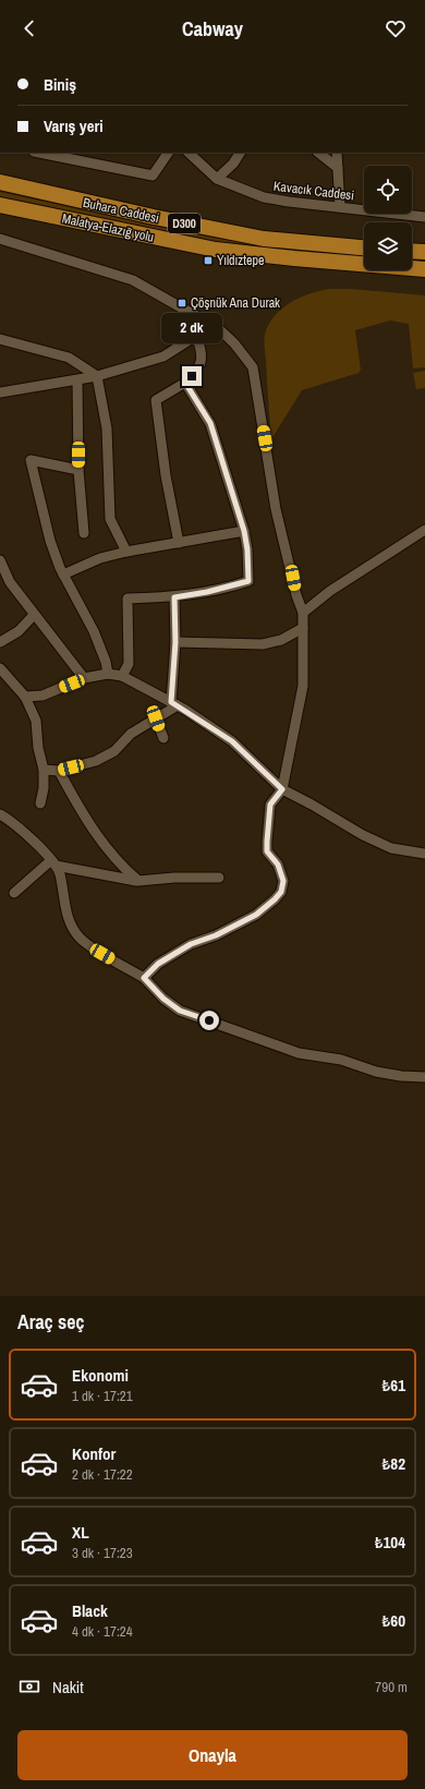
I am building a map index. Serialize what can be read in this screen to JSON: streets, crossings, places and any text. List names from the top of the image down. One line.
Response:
{"streets":{"highway":["Buhara Caddesi","D300","Malatya-Elazığ yolu"],"street":["Kavacık Caddesi"]},"places":{"transit":["Yıldıztepe","Çöşnük Ana Durak"]},"page":{"header":"Cabway","banner":["Biniş","Varış yeri"],"bubble":"2 dk","heading":"Araç seç","list":[{"name":"Ekonomi","note":"1 dk · 17:21","value":"₺61"},{"name":"Konfor","note":"2 dk · 17:22","value":"₺82"},{"name":"XL","note":"3 dk · 17:23","value":"₺104"},{"name":"Black","note":"4 dk · 17:24","value":"₺60"}],"pay":["Nakit","790 m"],"buttons":"Onayla"}}
